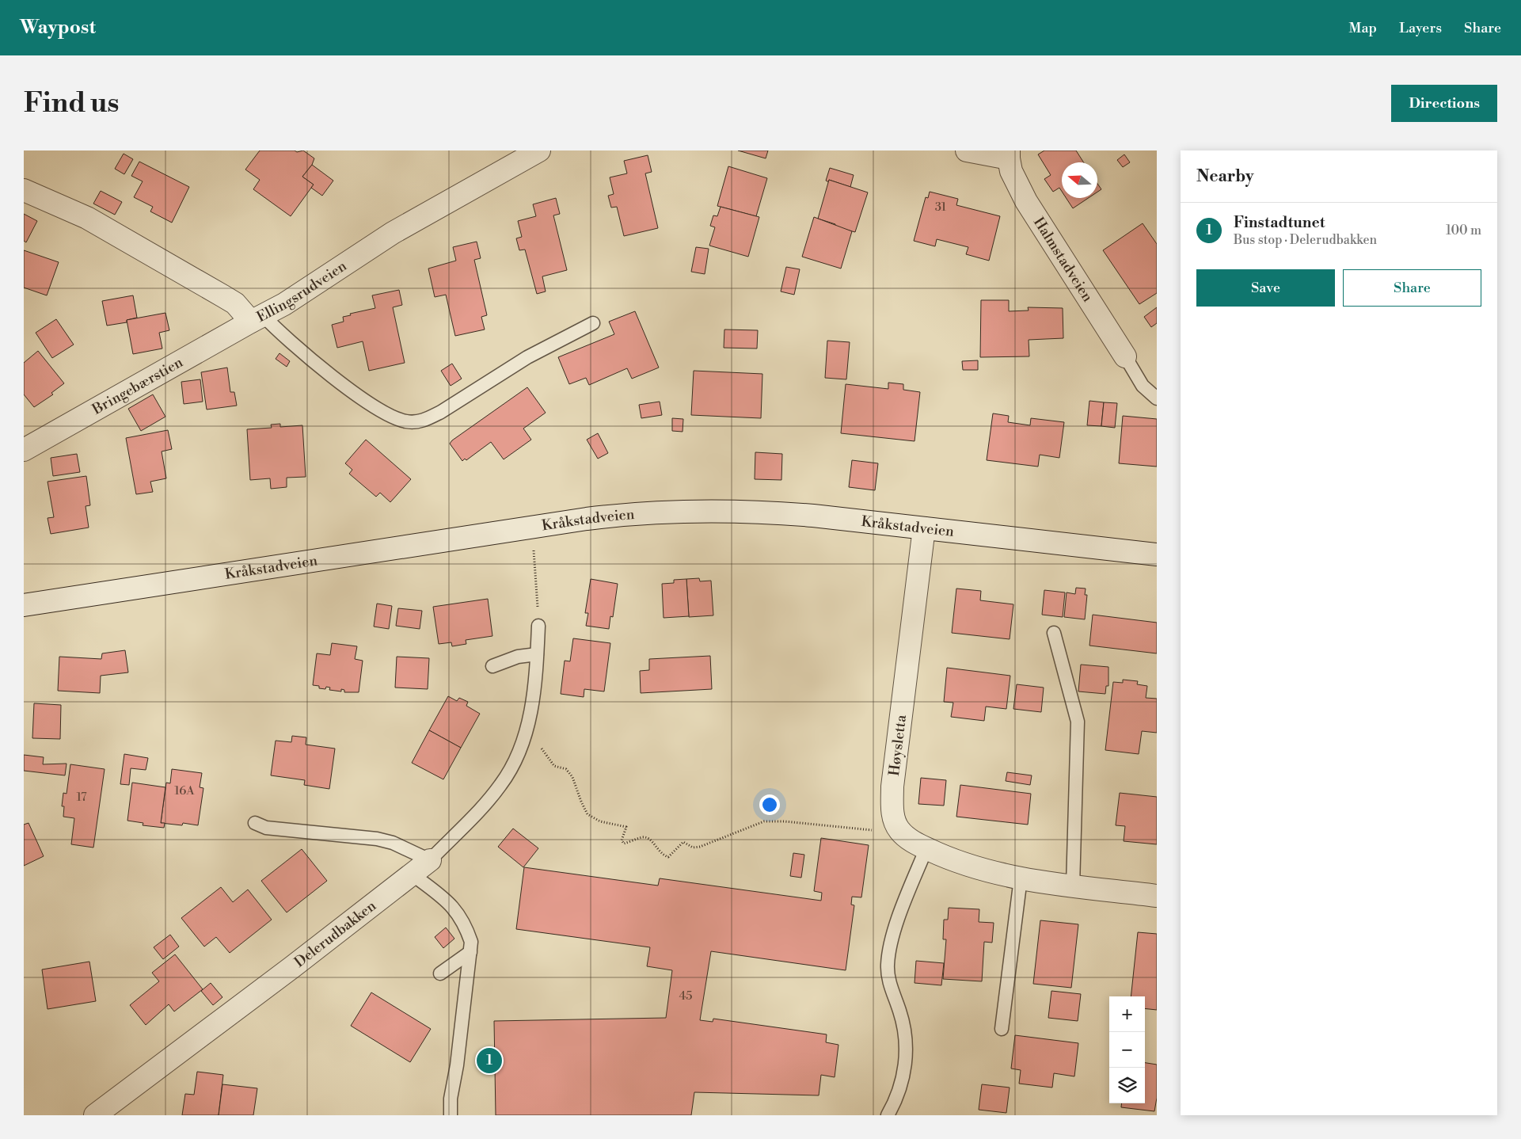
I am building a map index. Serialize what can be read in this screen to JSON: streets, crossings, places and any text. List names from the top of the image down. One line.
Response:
{"streets":{"street":["Halmstadveien","Ellingsrudveien","Bringebærstien","Kråkstadveien","Høysletta","Delerudbakken"]},"crossings":[["Ellingsrudveien","Bringebærstien"],["Kråkstadveien","Høysletta"]],"house_numbers":["31","16A","17","45"],"north":"left","page":{"header":"Waypost","nav":["Map","Layers","Share"],"buttons":["Directions",["Save","Share"]],"title":"Find us","heading":"Nearby","list":[{"mark":"1","name":"Finstadtunet","note":"Bus stop · Delerudbakken","value":"100 m"}],"map_buttons":["+","−"],"pins":"1"}}
